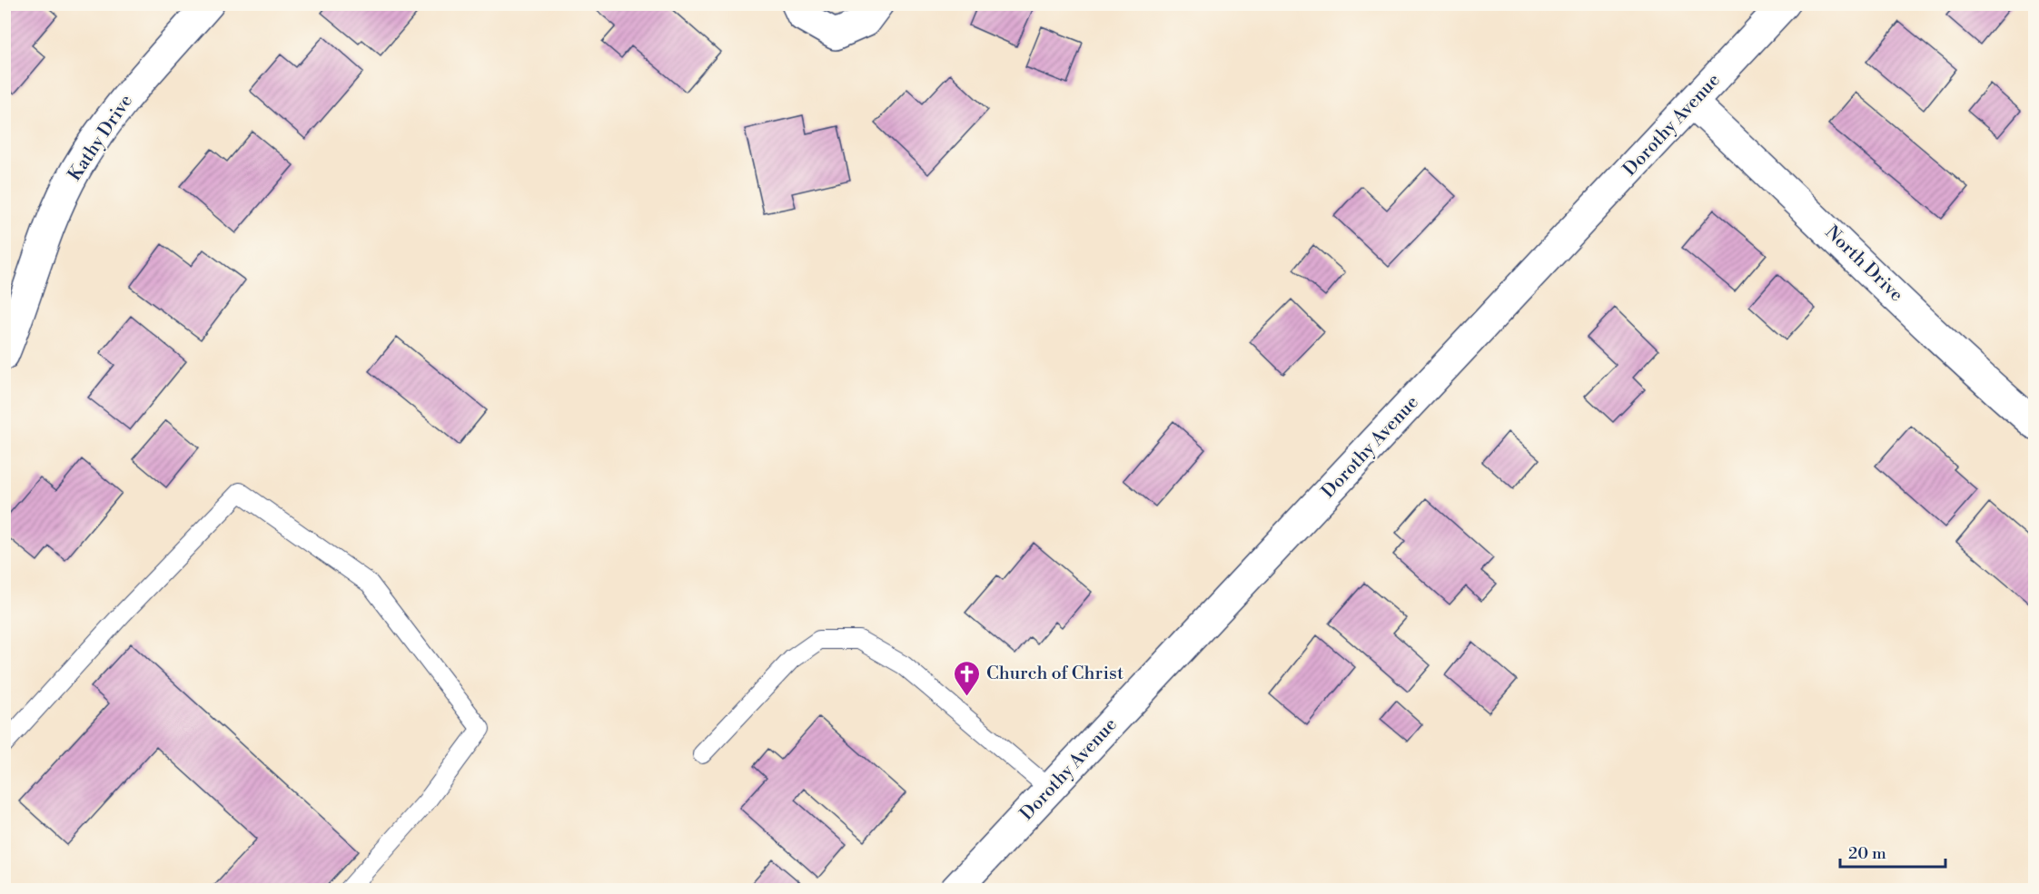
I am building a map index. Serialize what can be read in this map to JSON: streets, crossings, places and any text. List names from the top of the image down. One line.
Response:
{"streets":{"street":["Dorothy Avenue","Kathy Drive","North Drive"]},"crossings":[["Dorothy Avenue","North Drive"]],"places":{"church":["Church of Christ"]},"scale_bar":"20 m"}
